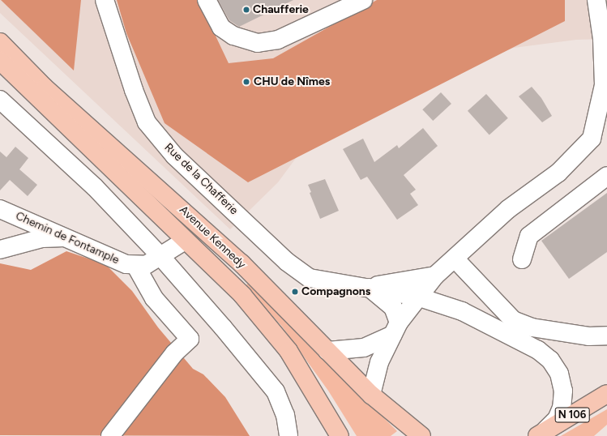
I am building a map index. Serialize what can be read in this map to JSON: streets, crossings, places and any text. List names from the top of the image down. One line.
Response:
{"streets":{"main road":["Avenue Kennedy","N 106"],"street":["Rue de la Chafferie","Chemin de Fontample"]},"crossings":[["Rue de la Chafferie","N 106"]],"places":["Chaufferie","CHU de Nîmes","Compagnons"]}
